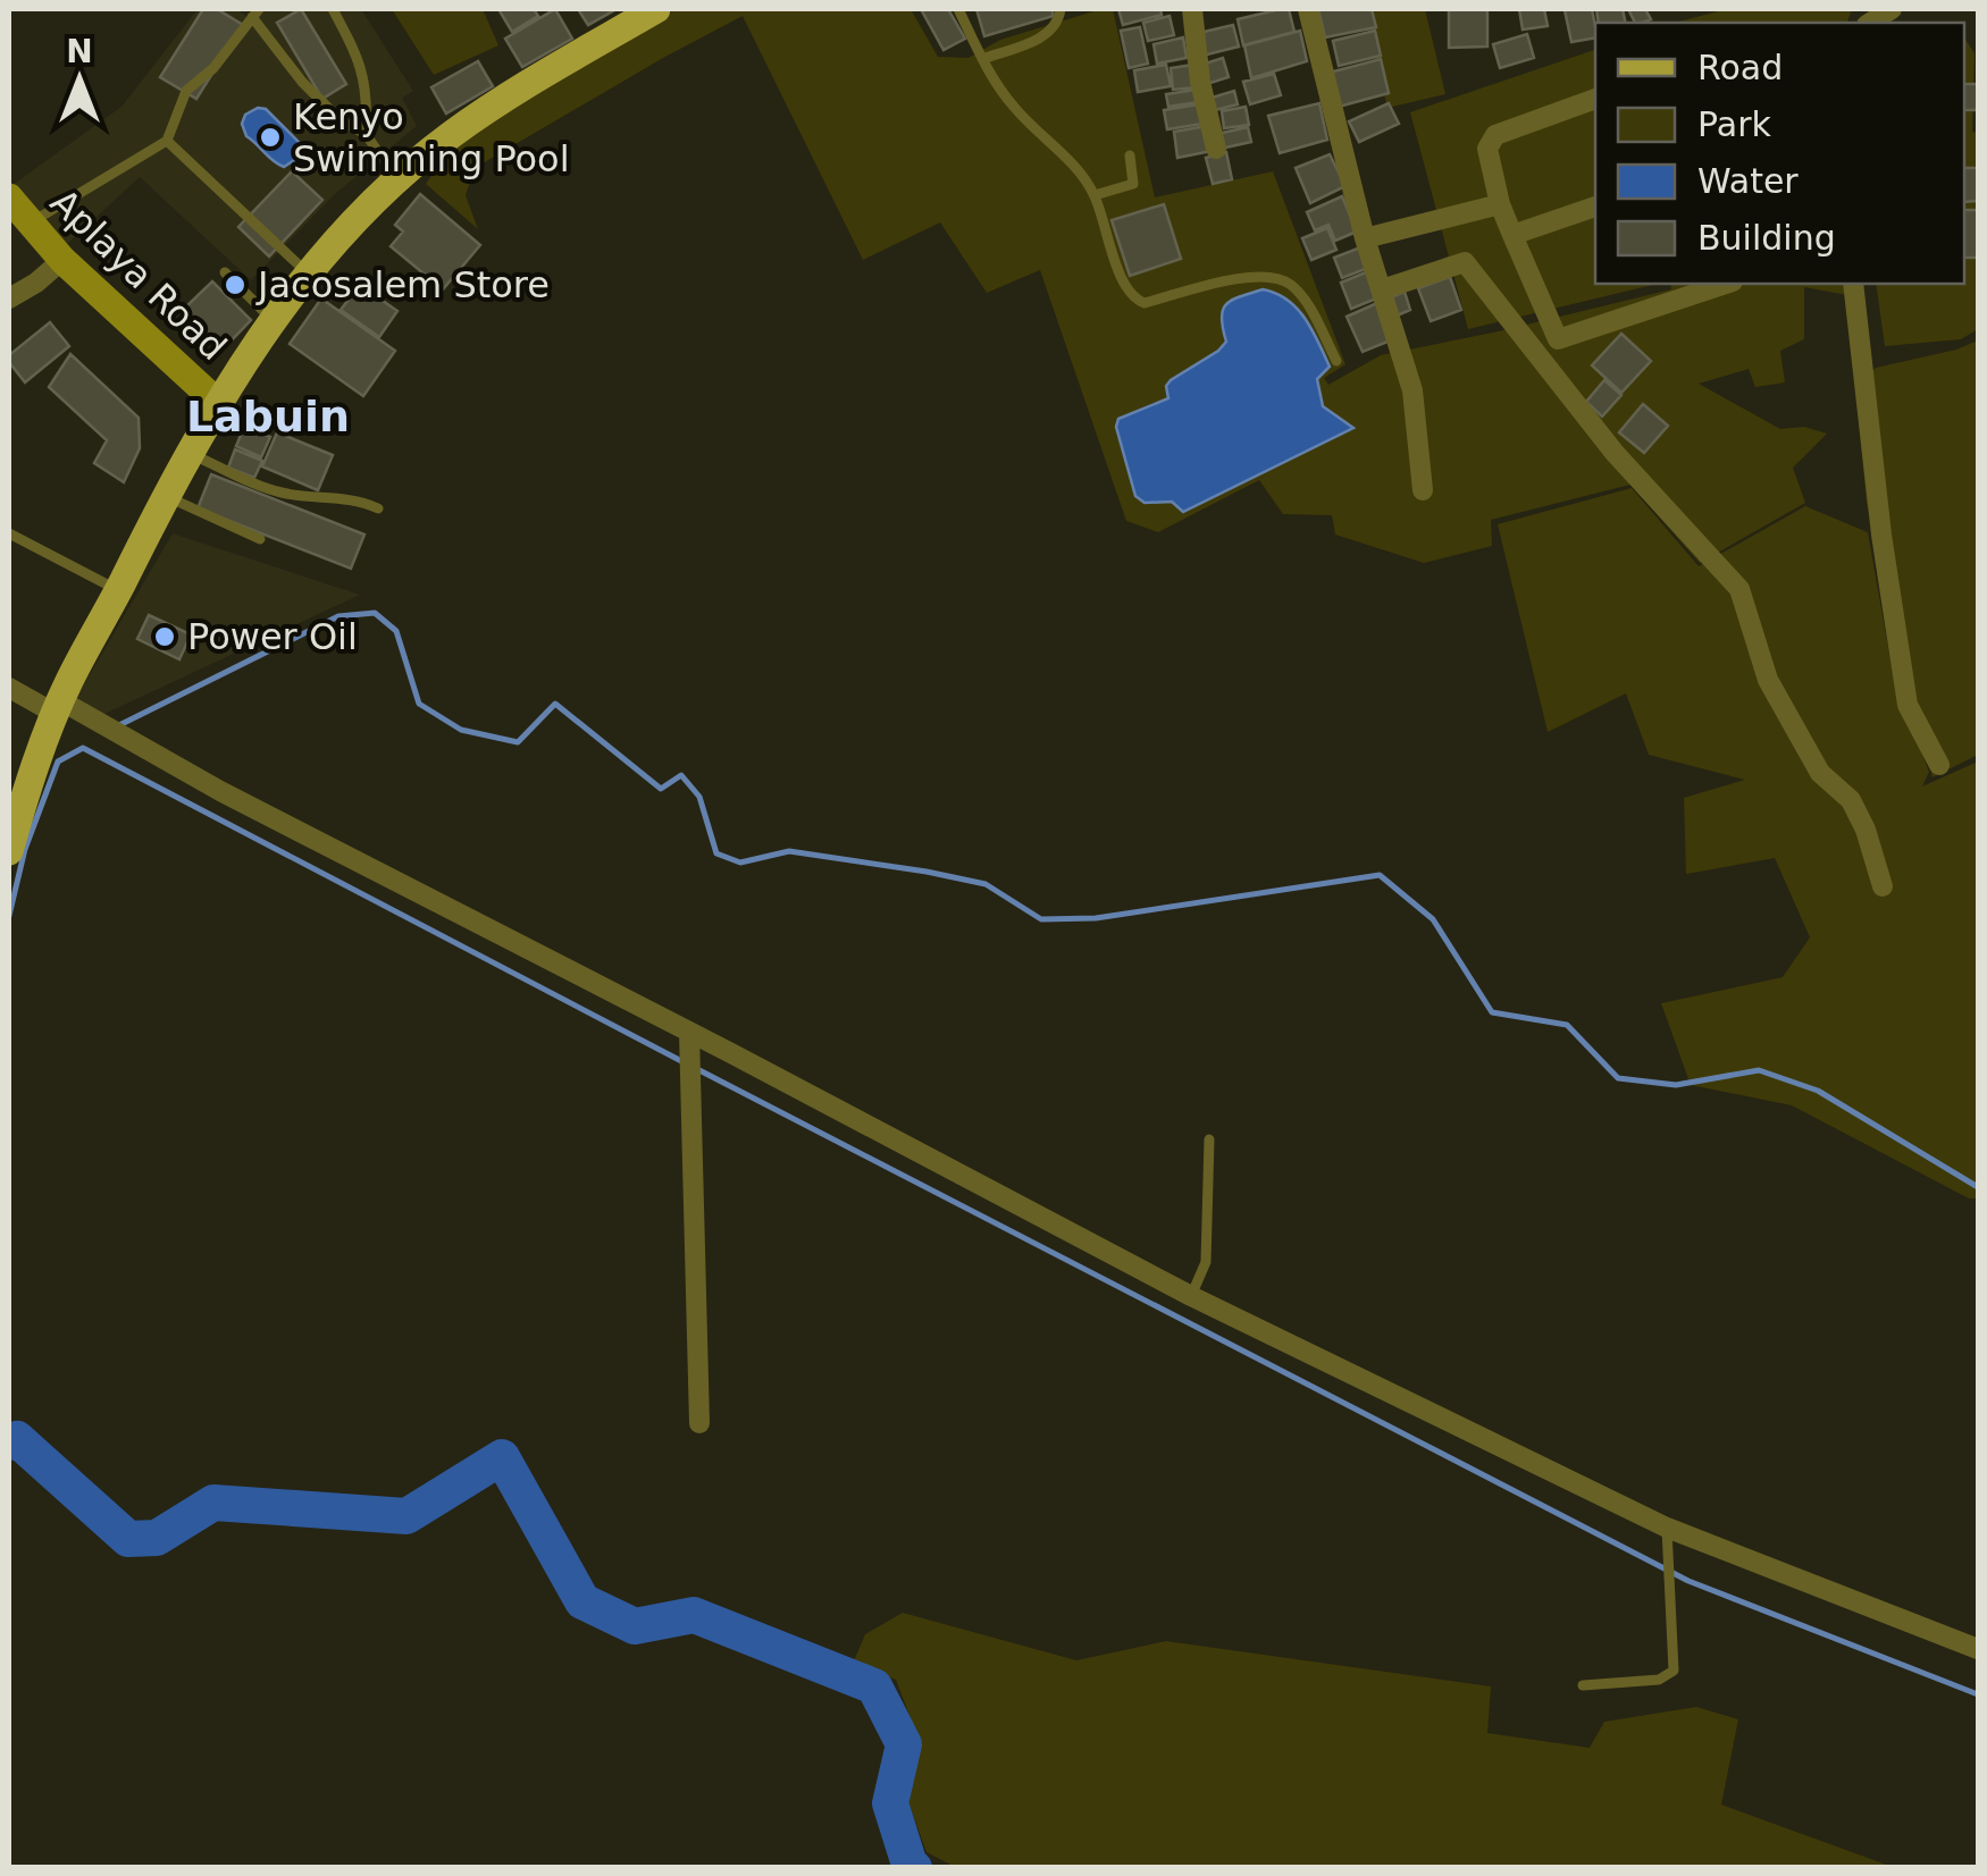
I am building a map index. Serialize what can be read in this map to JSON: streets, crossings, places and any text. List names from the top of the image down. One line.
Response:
{"streets":{"street":["Aplaya Road"]},"districts":["Labuin"],"places":["Kenyo Swimming Pool","Jacosalem Store","Power Oil"],"legend":["Road","Park","Water","Building"],"north":"top"}
